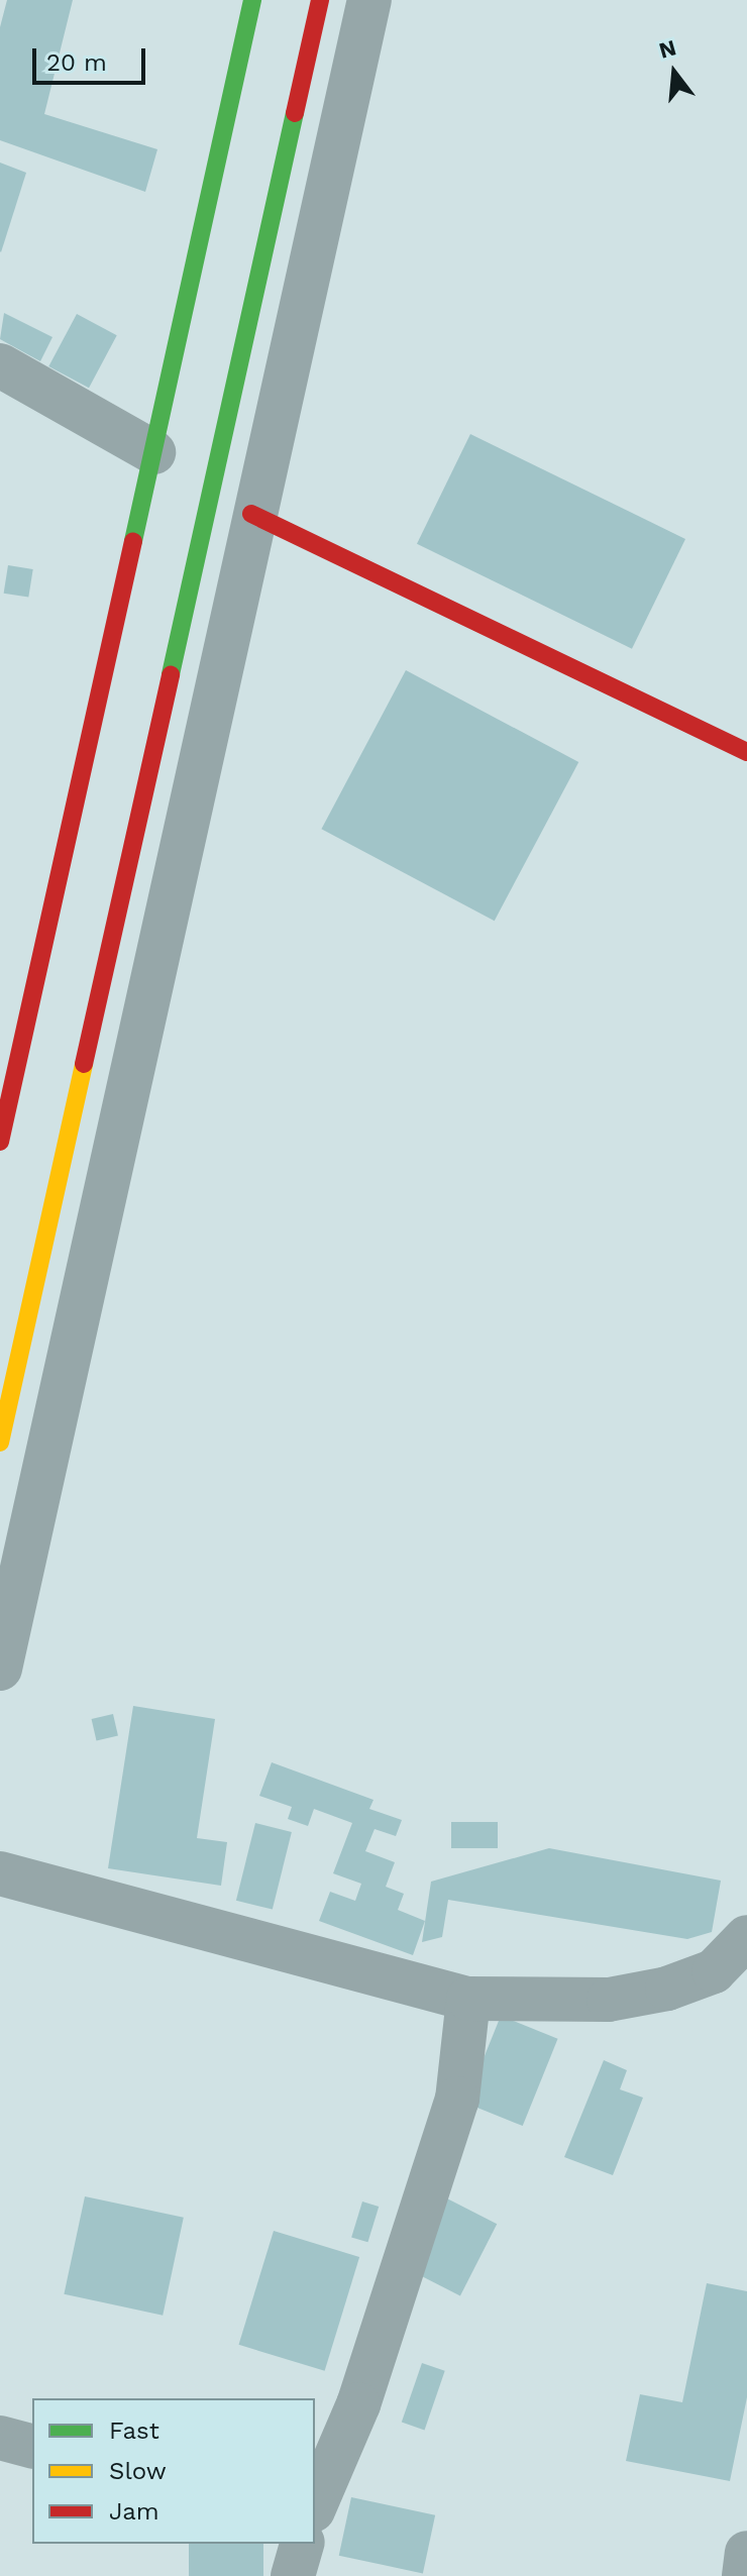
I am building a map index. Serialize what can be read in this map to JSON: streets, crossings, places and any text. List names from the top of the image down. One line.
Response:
{"legend":["Fast","Slow","Jam"],"scale_bar":"20 m","north":"top"}
